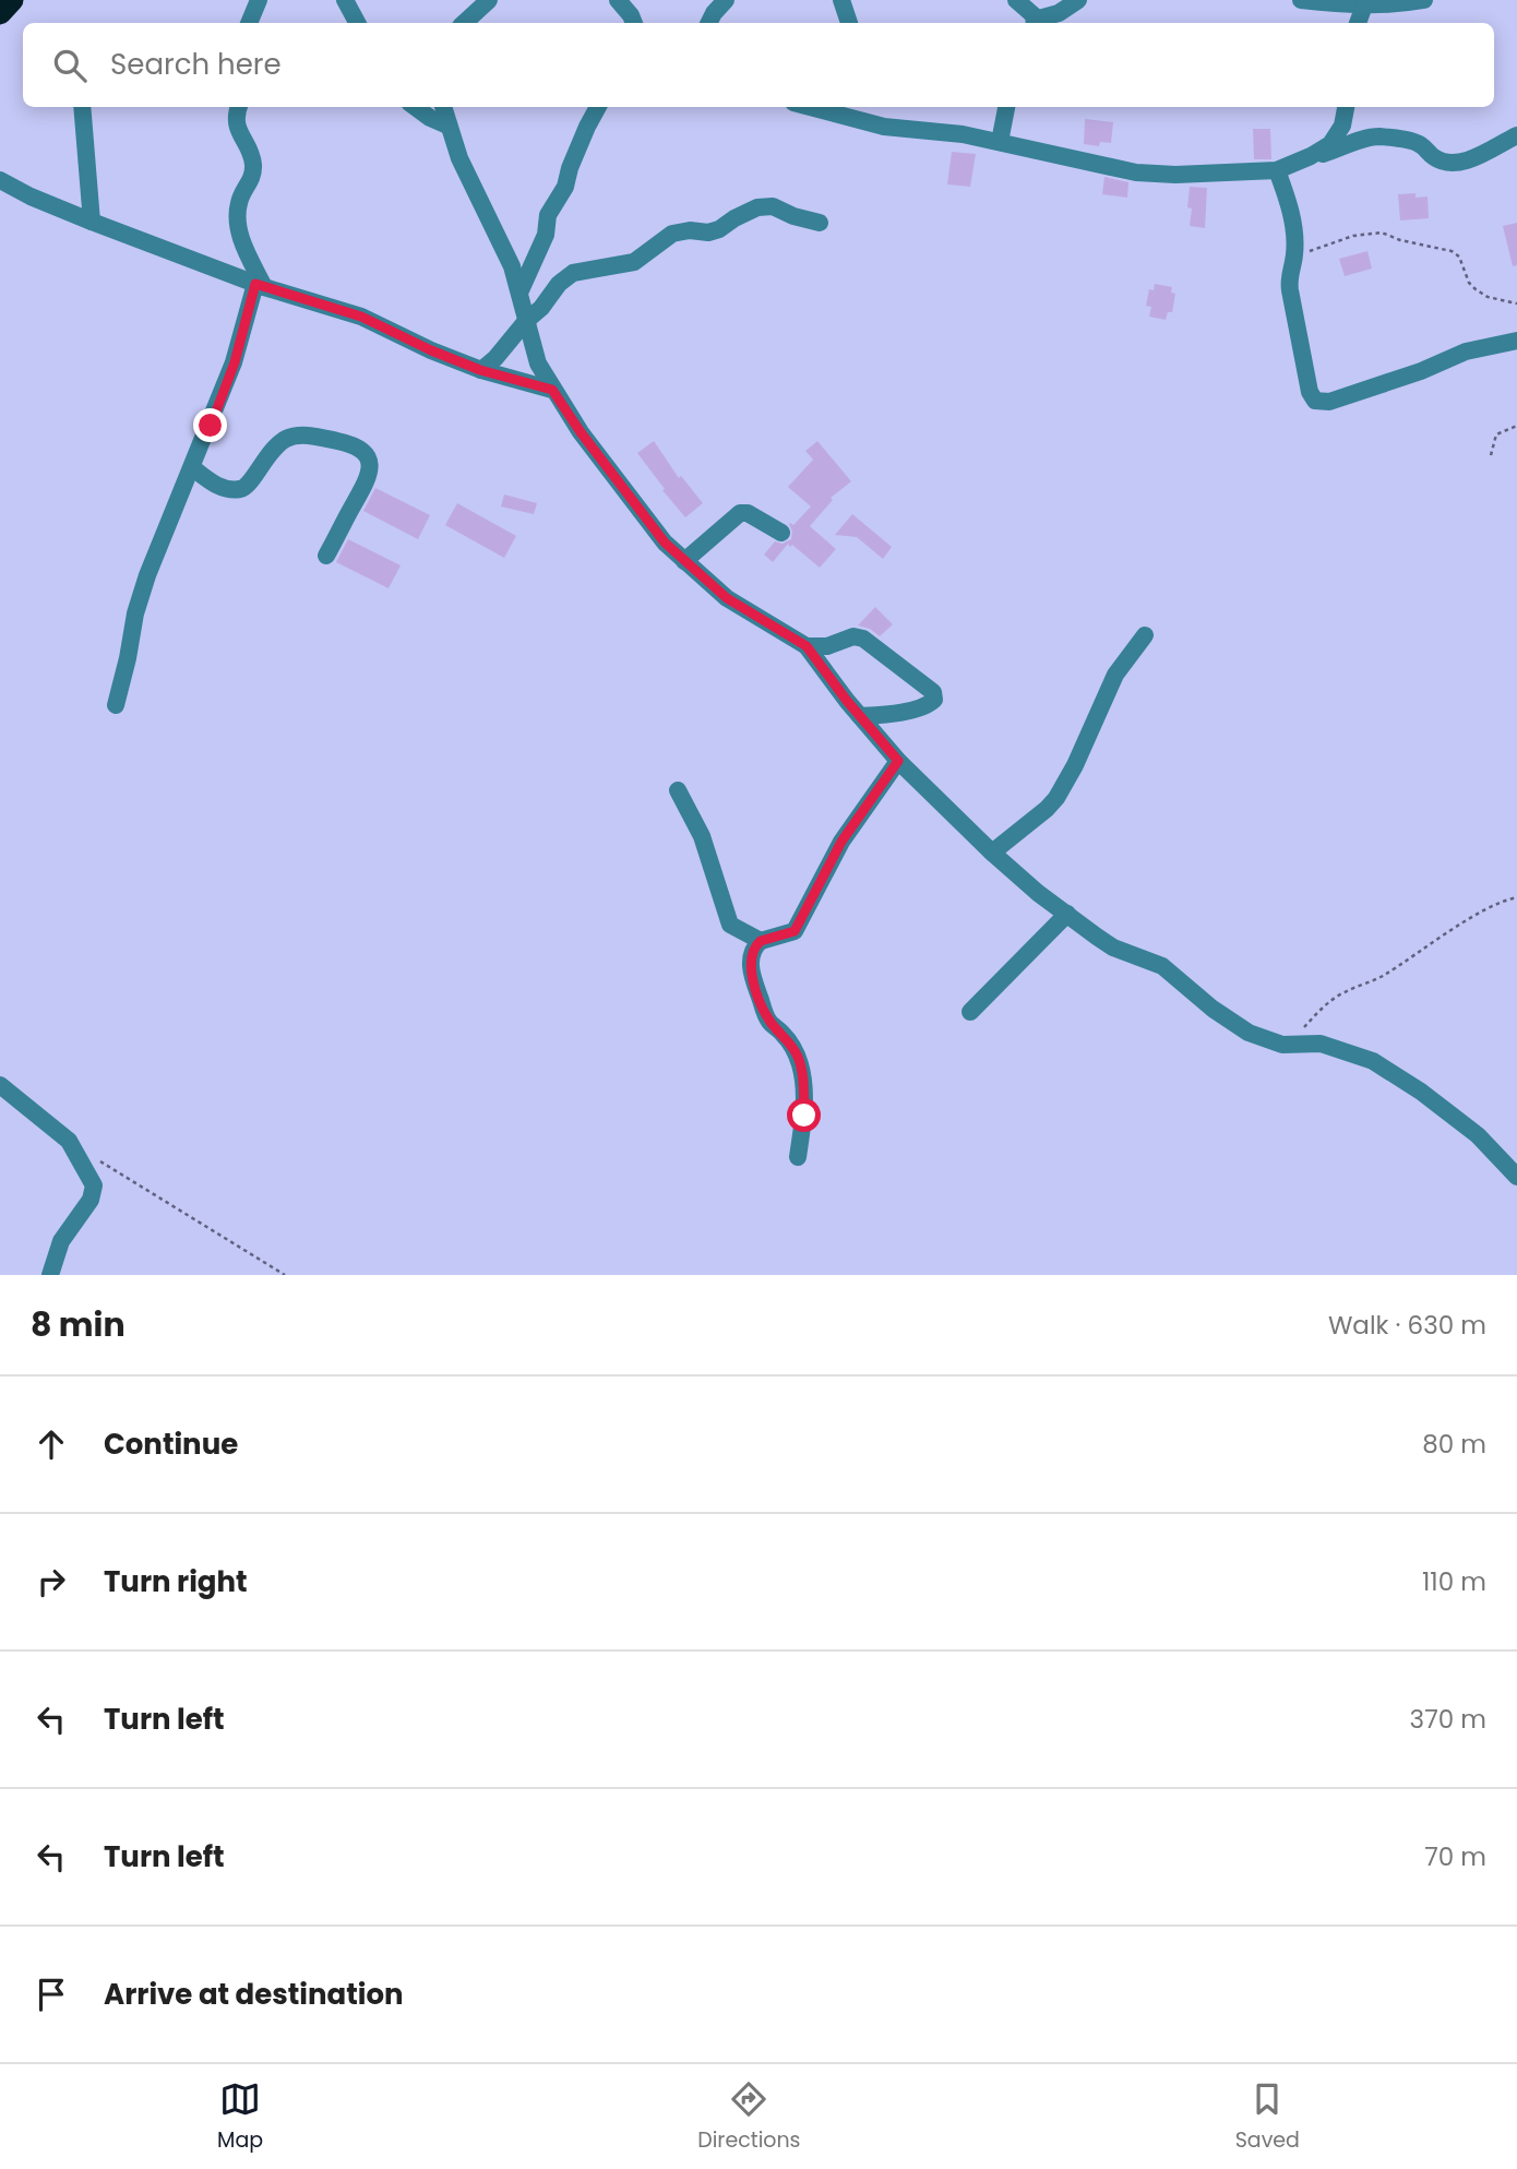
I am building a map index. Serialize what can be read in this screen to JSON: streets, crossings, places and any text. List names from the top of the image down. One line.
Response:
{"page":{"search":"Search here","heading":["8 min","Walk · 630 m"],"list":[["Continue","80 m"],["Turn right","110 m"],["Turn left","370 m"],["Turn left","70 m"],"Arrive at destination"],"nav":["Map","Directions","Saved"]}}
